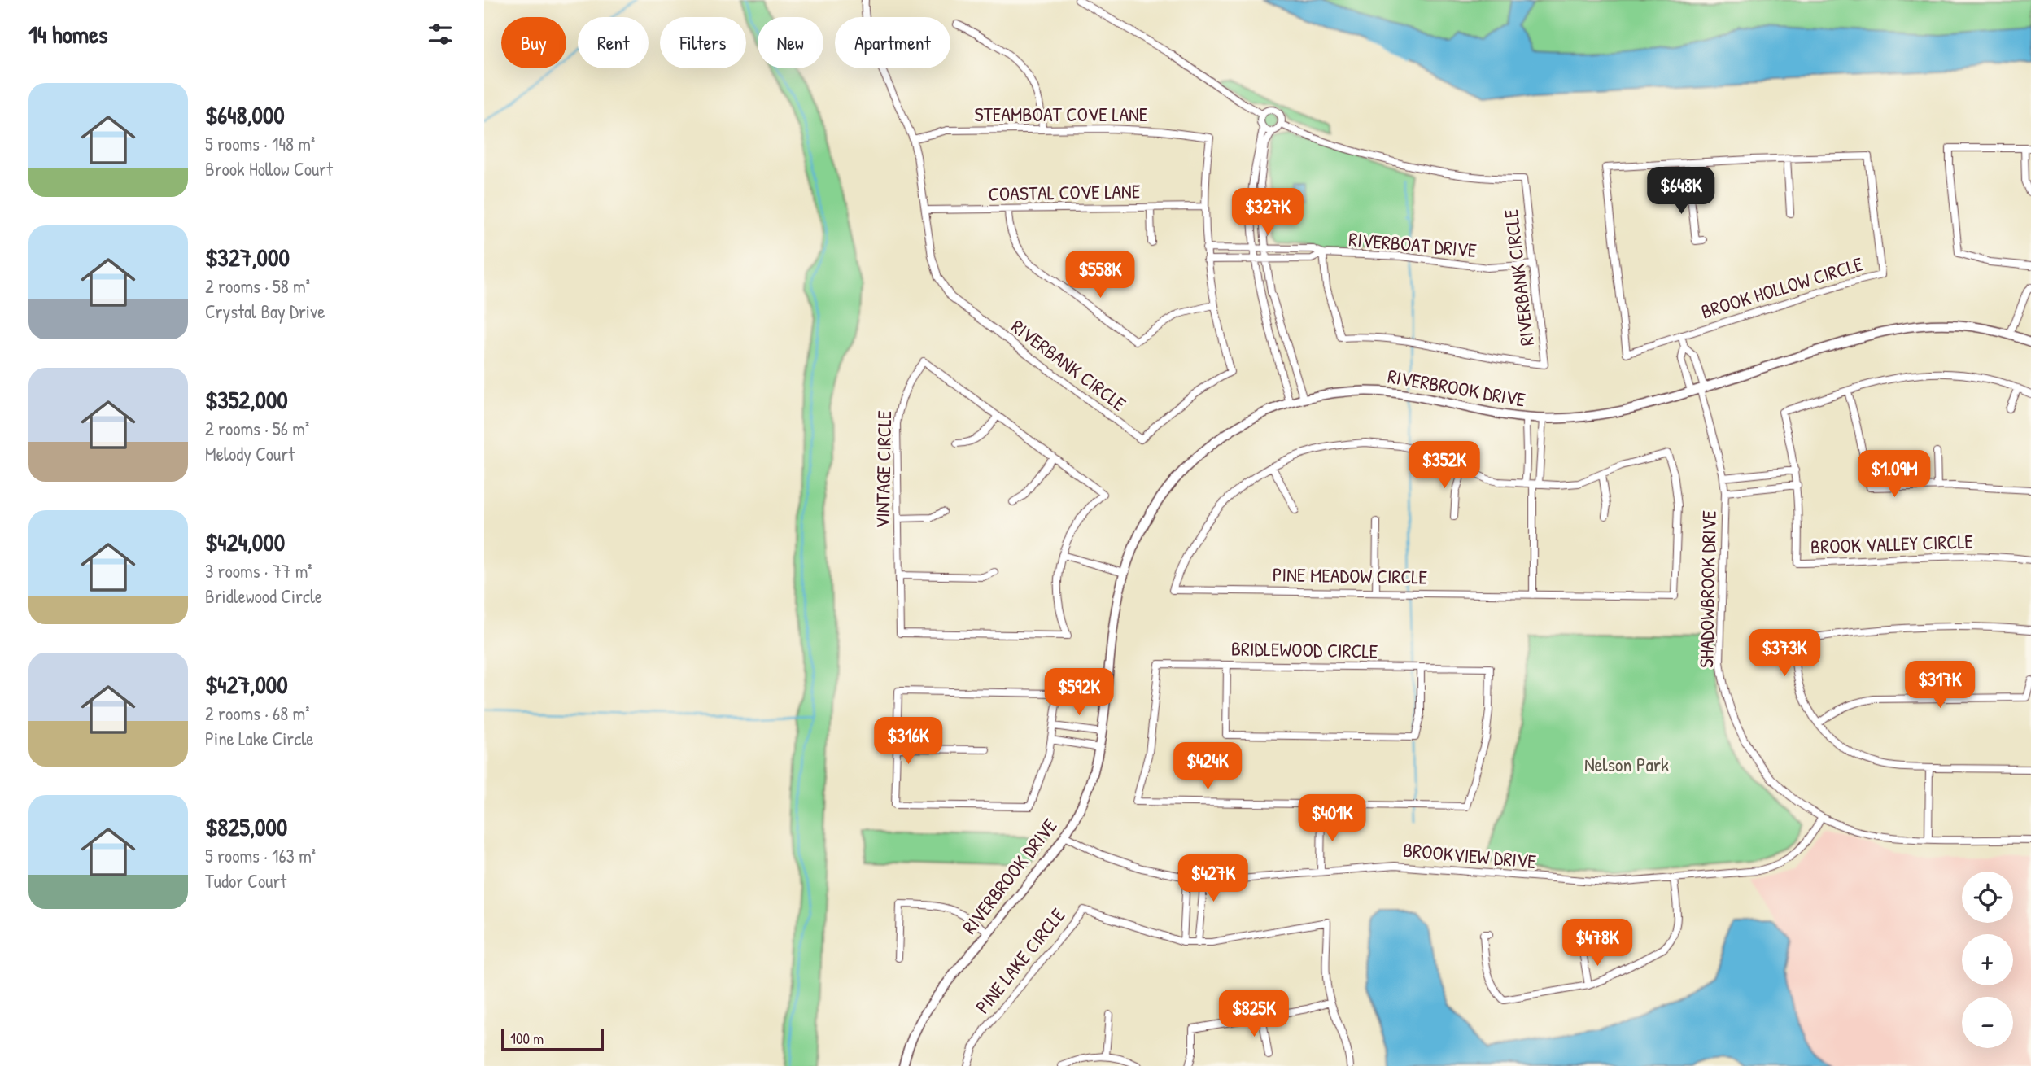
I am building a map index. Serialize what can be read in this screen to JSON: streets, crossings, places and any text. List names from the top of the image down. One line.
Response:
{"streets":{"street":["STEAMBOAT COVE LANE","COASTAL COVE LANE","RIVERBOAT DRIVE","RIVERBANK CIRCLE","BROOK HOLLOW CIRCLE","RIVERBROOK DRIVE","VINTAGE CIRCLE","BROOK VALLEY CIRCLE","PINE MEADOW CIRCLE","SHADOWBROOK DRIVE","BRIDLEWOOD CIRCLE","BROOKVIEW DRIVE","PINE LAKE CIRCLE"]},"crossings":[["STEAMBOAT COVE LANE","RIVERBANK CIRCLE"],["COASTAL COVE LANE","RIVERBANK CIRCLE"],["RIVERBOAT DRIVE","RIVERBANK CIRCLE"],["BROOK HOLLOW CIRCLE","RIVERBROOK DRIVE"],["BROOK HOLLOW CIRCLE","SHADOWBROOK DRIVE"],["RIVERBROOK DRIVE","SHADOWBROOK DRIVE"],["RIVERBROOK DRIVE","BROOKVIEW DRIVE"],["SHADOWBROOK DRIVE","BROOKVIEW DRIVE"]],"parks":["Nelson Park"],"scale_bar":"100 m","page":{"heading":"14 homes","chip":["Buy","Rent","Filters","New","Apartment"],"list":[{"name":"$648,000","note":"5 rooms · 148 m² · Brook Hollow Court"},{"name":"$327,000","note":"2 rooms · 58 m² · Crystal Bay Drive"},{"name":"$352,000","note":"2 rooms · 56 m² · Melody Court"},{"name":"$424,000","note":"3 rooms · 77 m² · Bridlewood Circle"},{"name":"$427,000","note":"2 rooms · 68 m² · Pine Lake Circle"},{"name":"$825,000","note":"5 rooms · 163 m² · Tudor Court"}],"price":["$648K","$327K","$558K","$352K","$1.09M","$373K","$317K","$592K","$316K","$424K","$401K","$427K","$478K","$825K"],"map_buttons":["+","−"],"scale":"100 m"}}
